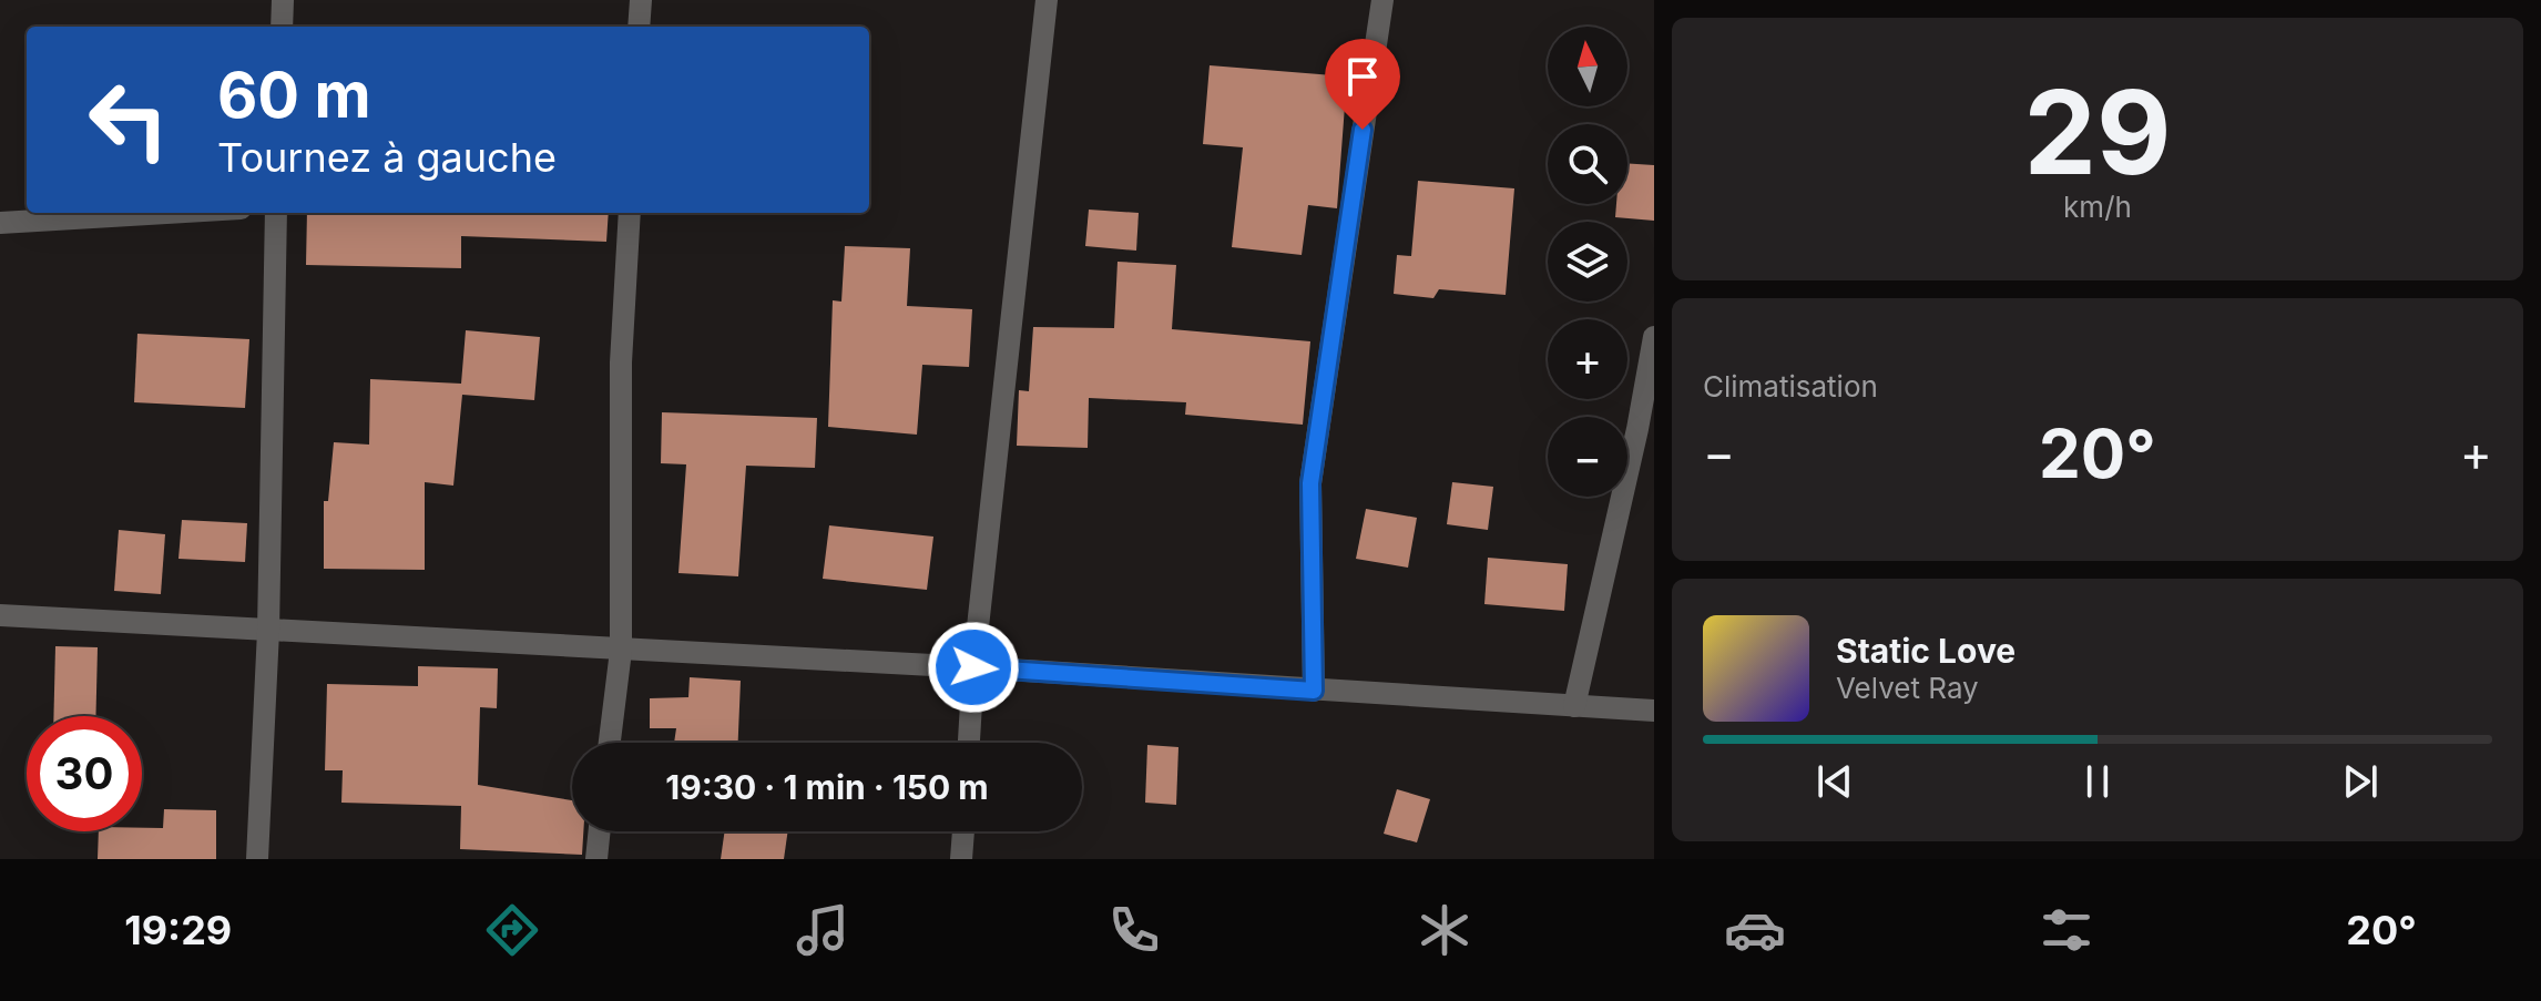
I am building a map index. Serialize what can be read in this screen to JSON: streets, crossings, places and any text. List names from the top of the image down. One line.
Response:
{"north":"top","page":{"tile":[["29","km/h"],"Climatisation"],"map_buttons":["+","−"],"turn":["60 m","Tournez à gauche"],"heat":["−","20°","+"],"song":["Static Love","Velvet Ray"],"limit":"30","trip":"19:30 · 1 min · 150 m","tabs":["19:29","20°"]}}
